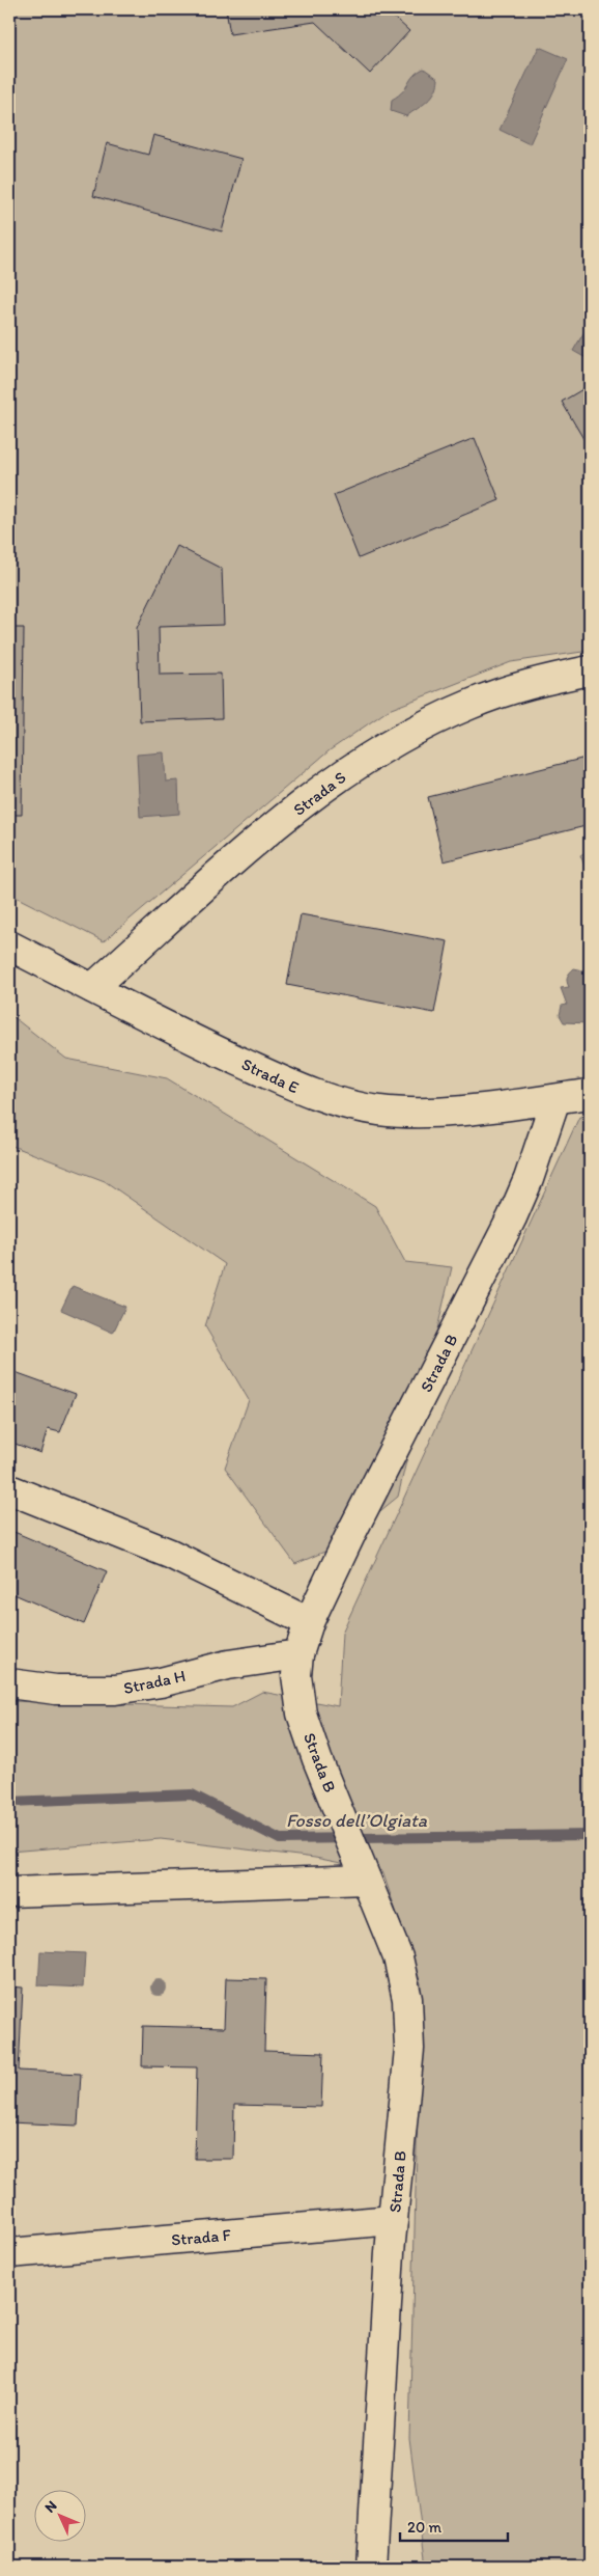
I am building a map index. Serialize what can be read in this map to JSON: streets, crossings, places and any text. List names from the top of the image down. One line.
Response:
{"streets":{"street":["Strada S","Strada E","Strada B","Strada H","Strada F"]},"crossings":[["Strada S","Strada E"],["Strada E","Strada B"],["Strada B","Strada H"],["Strada B","Strada F"]],"water":["Fosso dell’Olgiata"],"scale_bar":"20 m","north":"top left"}
